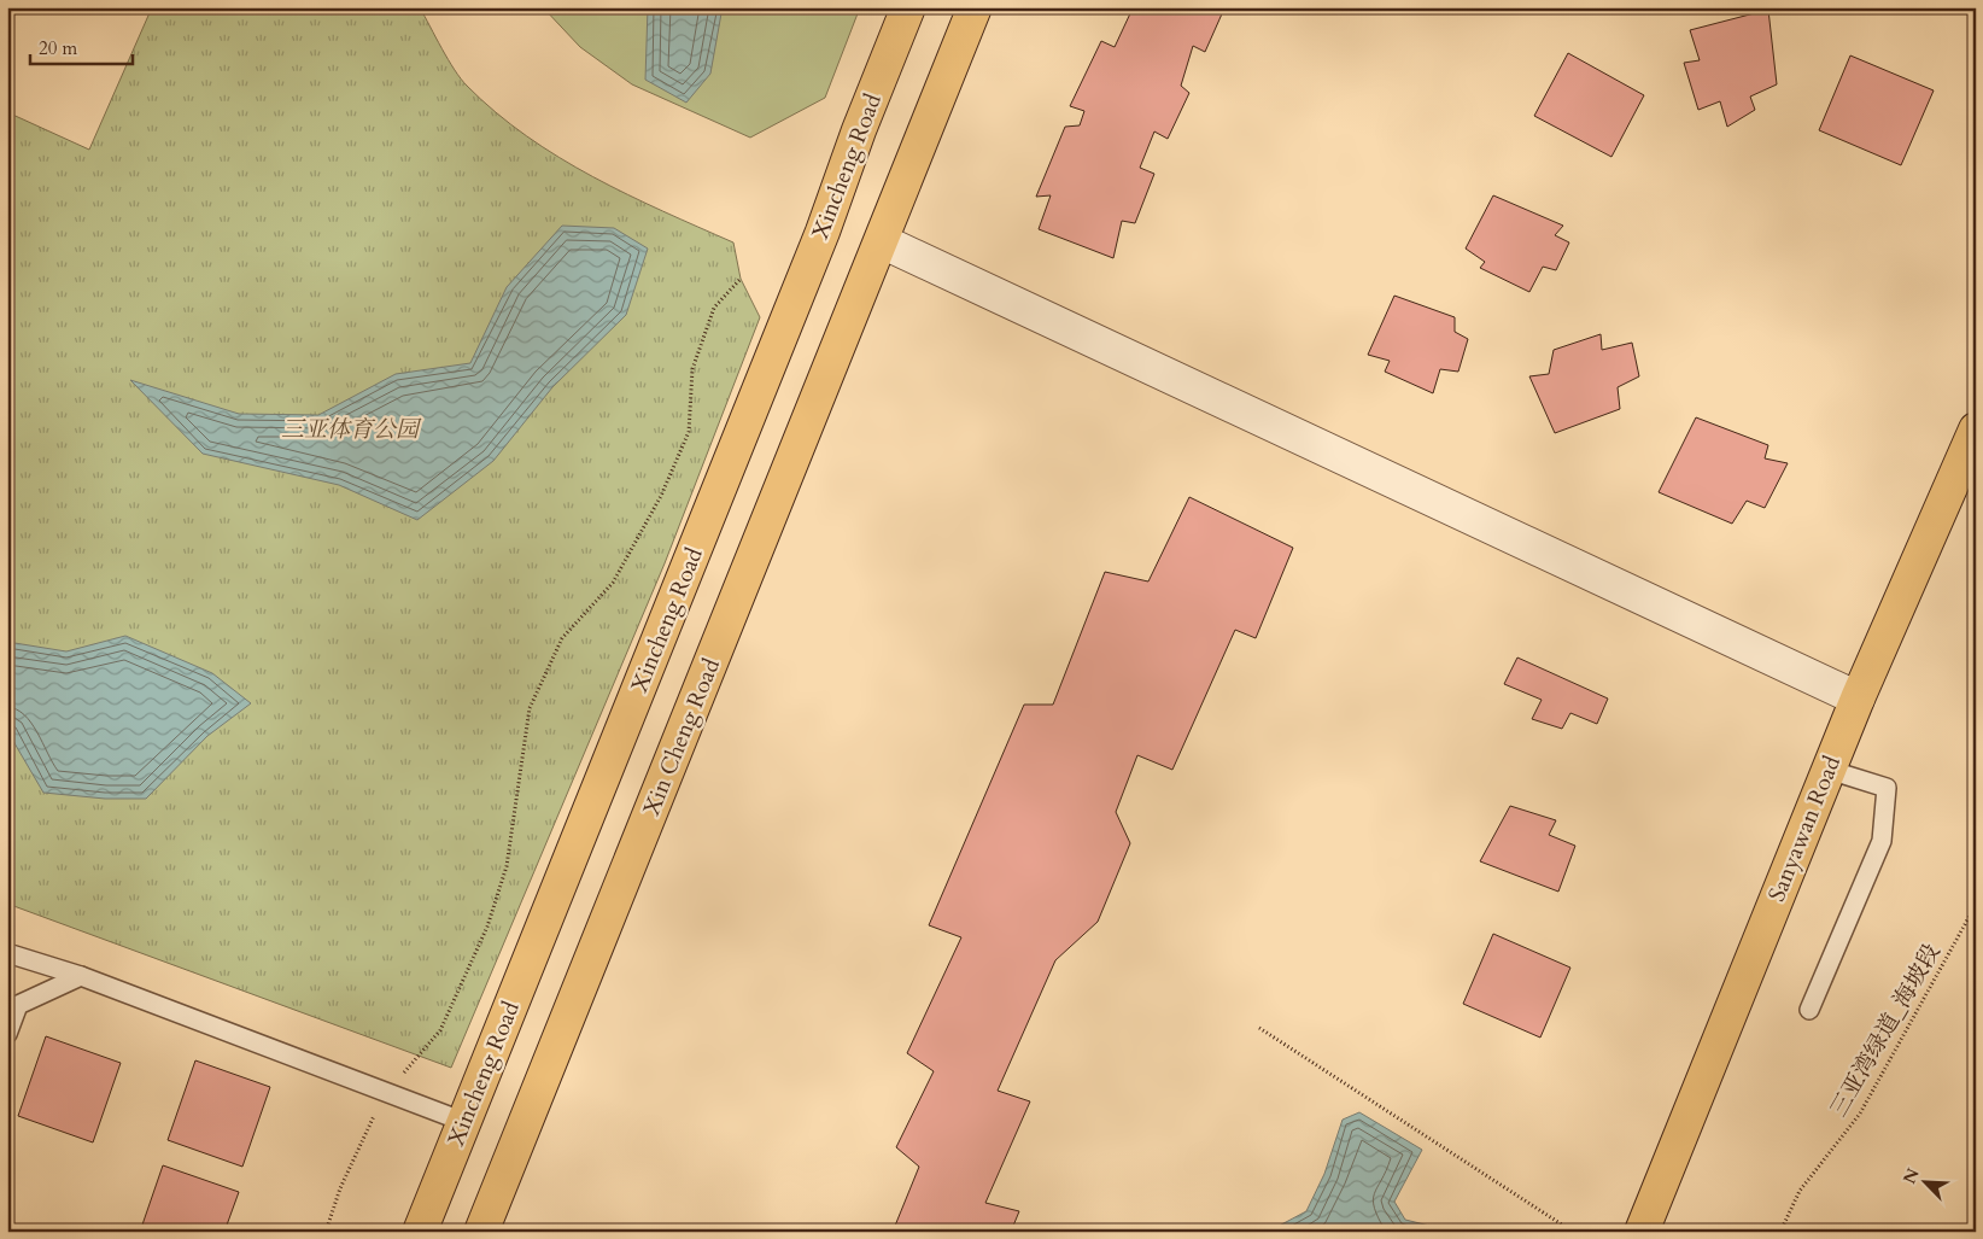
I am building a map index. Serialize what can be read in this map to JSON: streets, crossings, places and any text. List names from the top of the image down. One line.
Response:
{"streets":{"main road":["Xincheng Road","Xin Cheng Road","Sanyawan Road"],"path":["三亚湾绿道_海坡段"]},"parks":["三亚体育公园"],"scale_bar":"20 m","north":"top left"}
